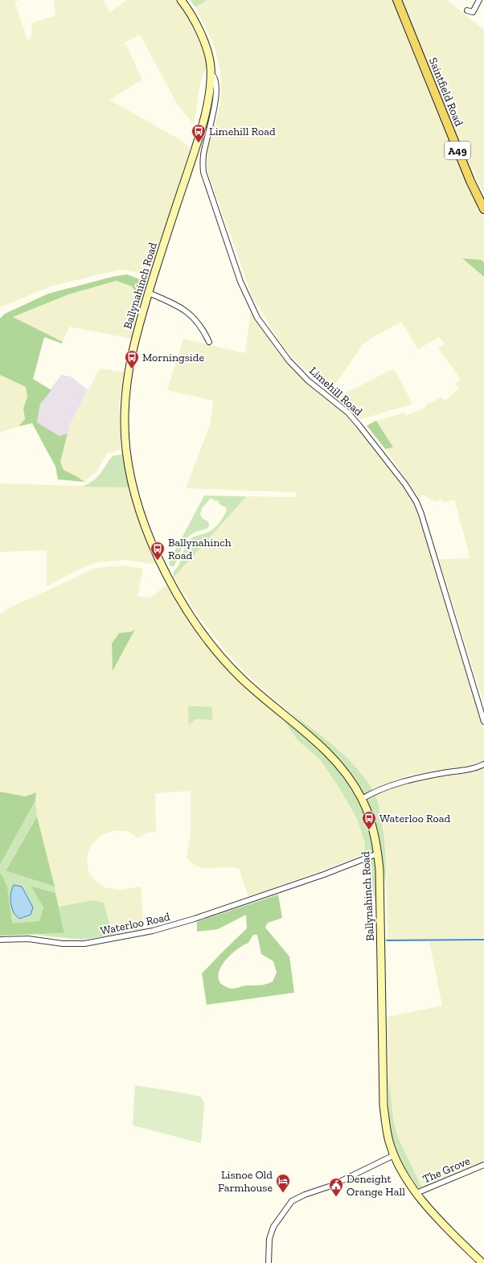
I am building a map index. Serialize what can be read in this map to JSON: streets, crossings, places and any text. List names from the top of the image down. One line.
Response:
{"streets":{"main road":["Saintfield Road","A49"],"street":["Ballynahinch Road","Limehill Road","Waterloo Road","The Grove"]},"crossings":[["Ballynahinch Road","Limehill Road"],["Ballynahinch Road","Waterloo Road"],["Ballynahinch Road","The Grove"]],"places":{"bus stop":["Limehill Road","Morningside","Ballynahinch Road","Waterloo Road"],"hotel":["Lisnoe Old Farmhouse"],"public building":["Deneight Orange Hall"]}}
